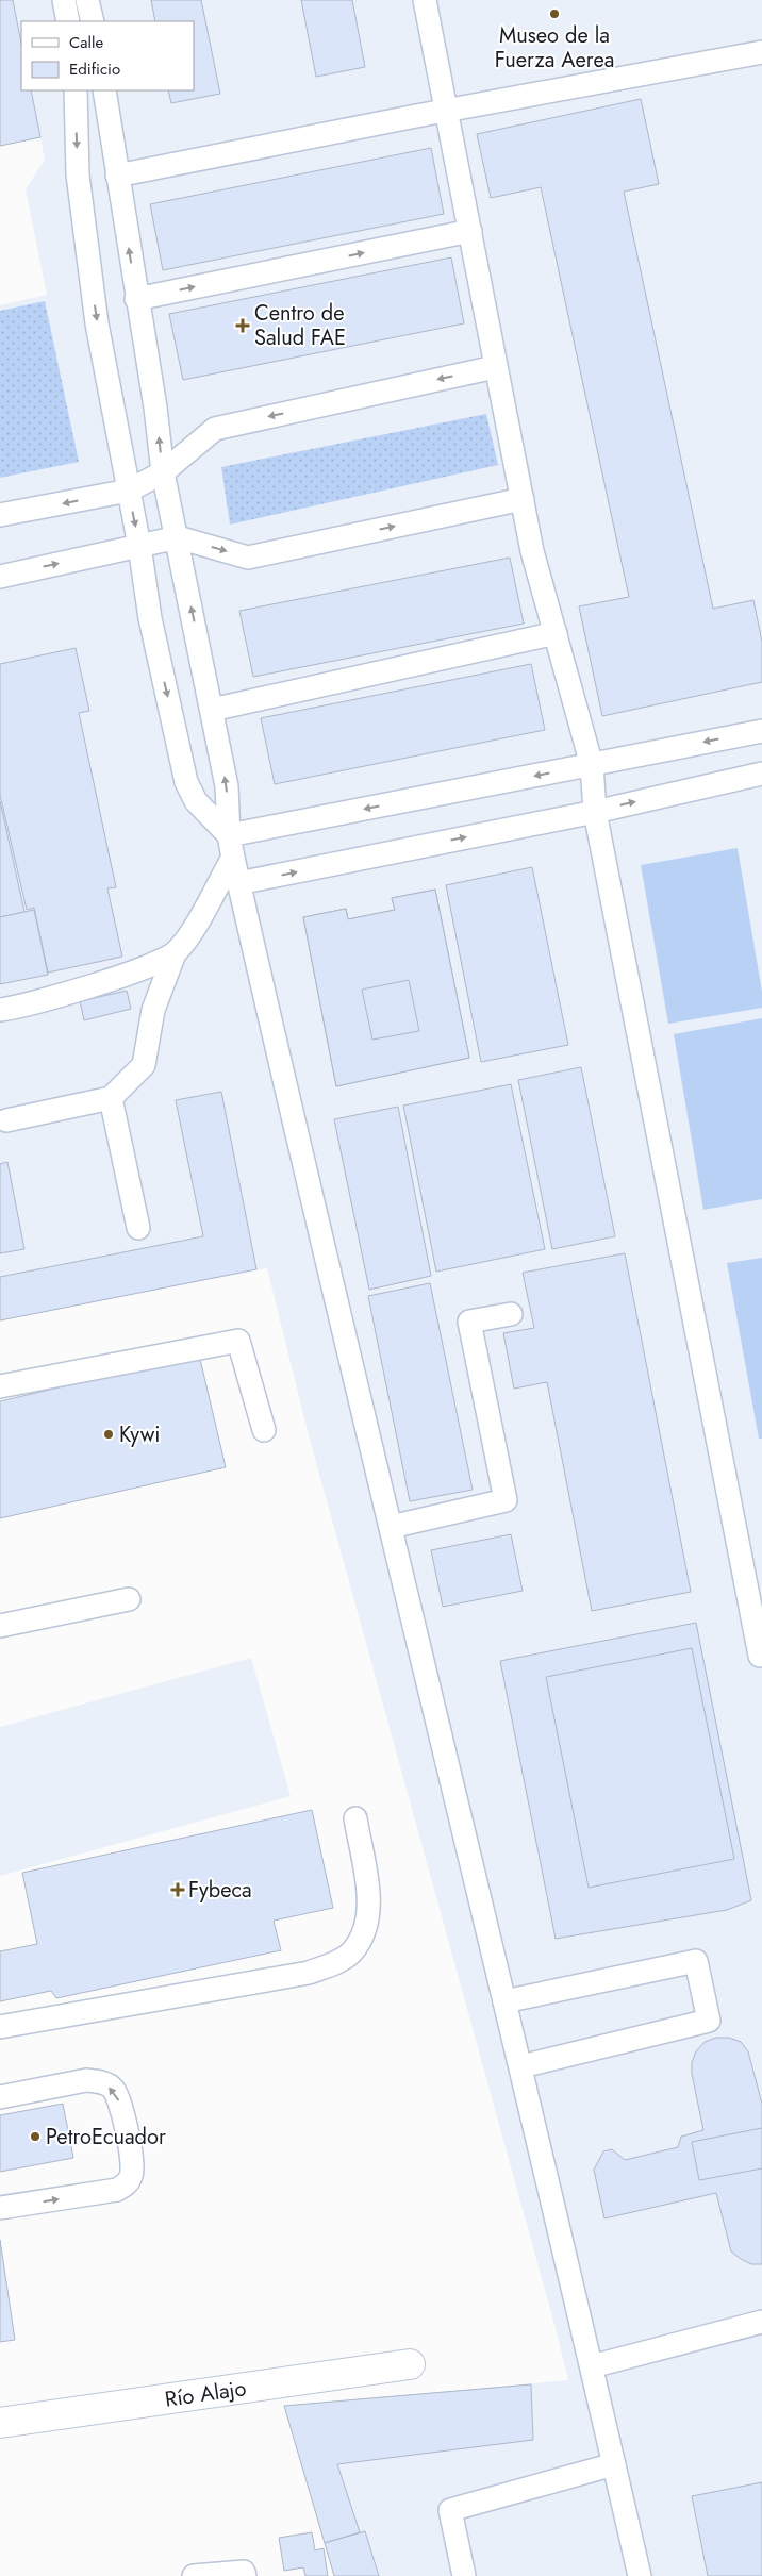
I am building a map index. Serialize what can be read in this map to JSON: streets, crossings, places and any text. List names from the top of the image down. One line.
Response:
{"streets":{"street":["Río Alajo"]},"places":{"other":["Museo de la Fuerza Aerea","Kywi","PetroEcuador"],"health":["Centro de Salud FAE","Fybeca"]},"legend":["Calle","Edificio"]}
